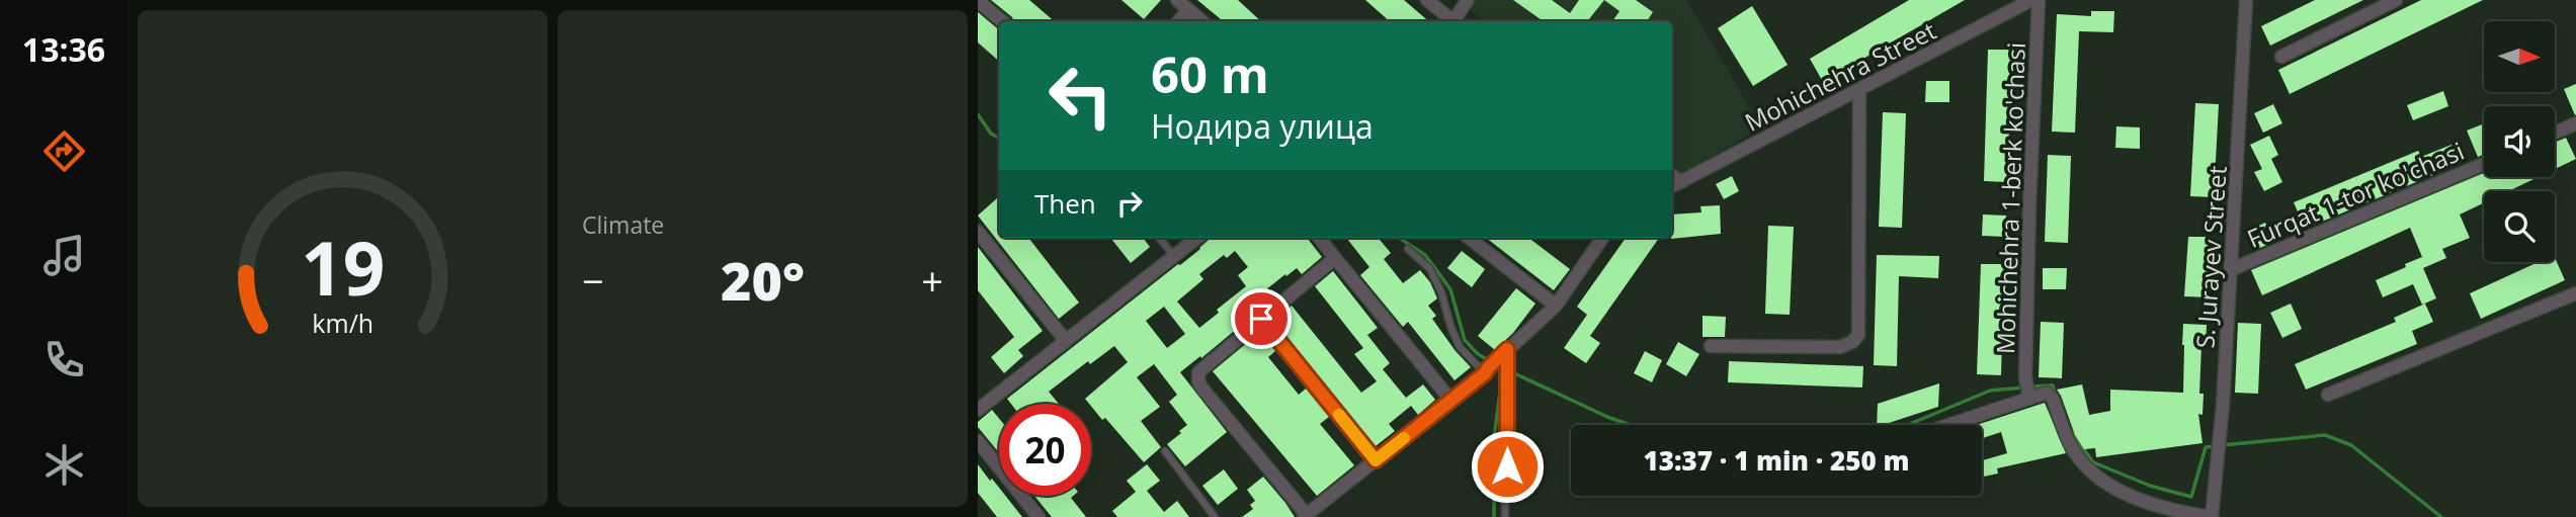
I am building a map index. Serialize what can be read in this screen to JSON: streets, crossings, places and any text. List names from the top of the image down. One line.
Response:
{"streets":{"street":["Mohichehra Street","Furqat 1-tor ko'chasi","Mohichehra 1-berk ko'chasi","S. Jurayev Street"]},"crossings":[["Furqat 1-tor ko'chasi","S. Jurayev Street"]],"north":"right","page":{"tabs":"13:36","tile":"Climate","turn":["60 m","Нодира улица"],"then":"Then","heat":["−","20°","+"],"limit":"20","trip":"13:37 · 1 min · 250 m","gauge":["19","km/h"]}}
